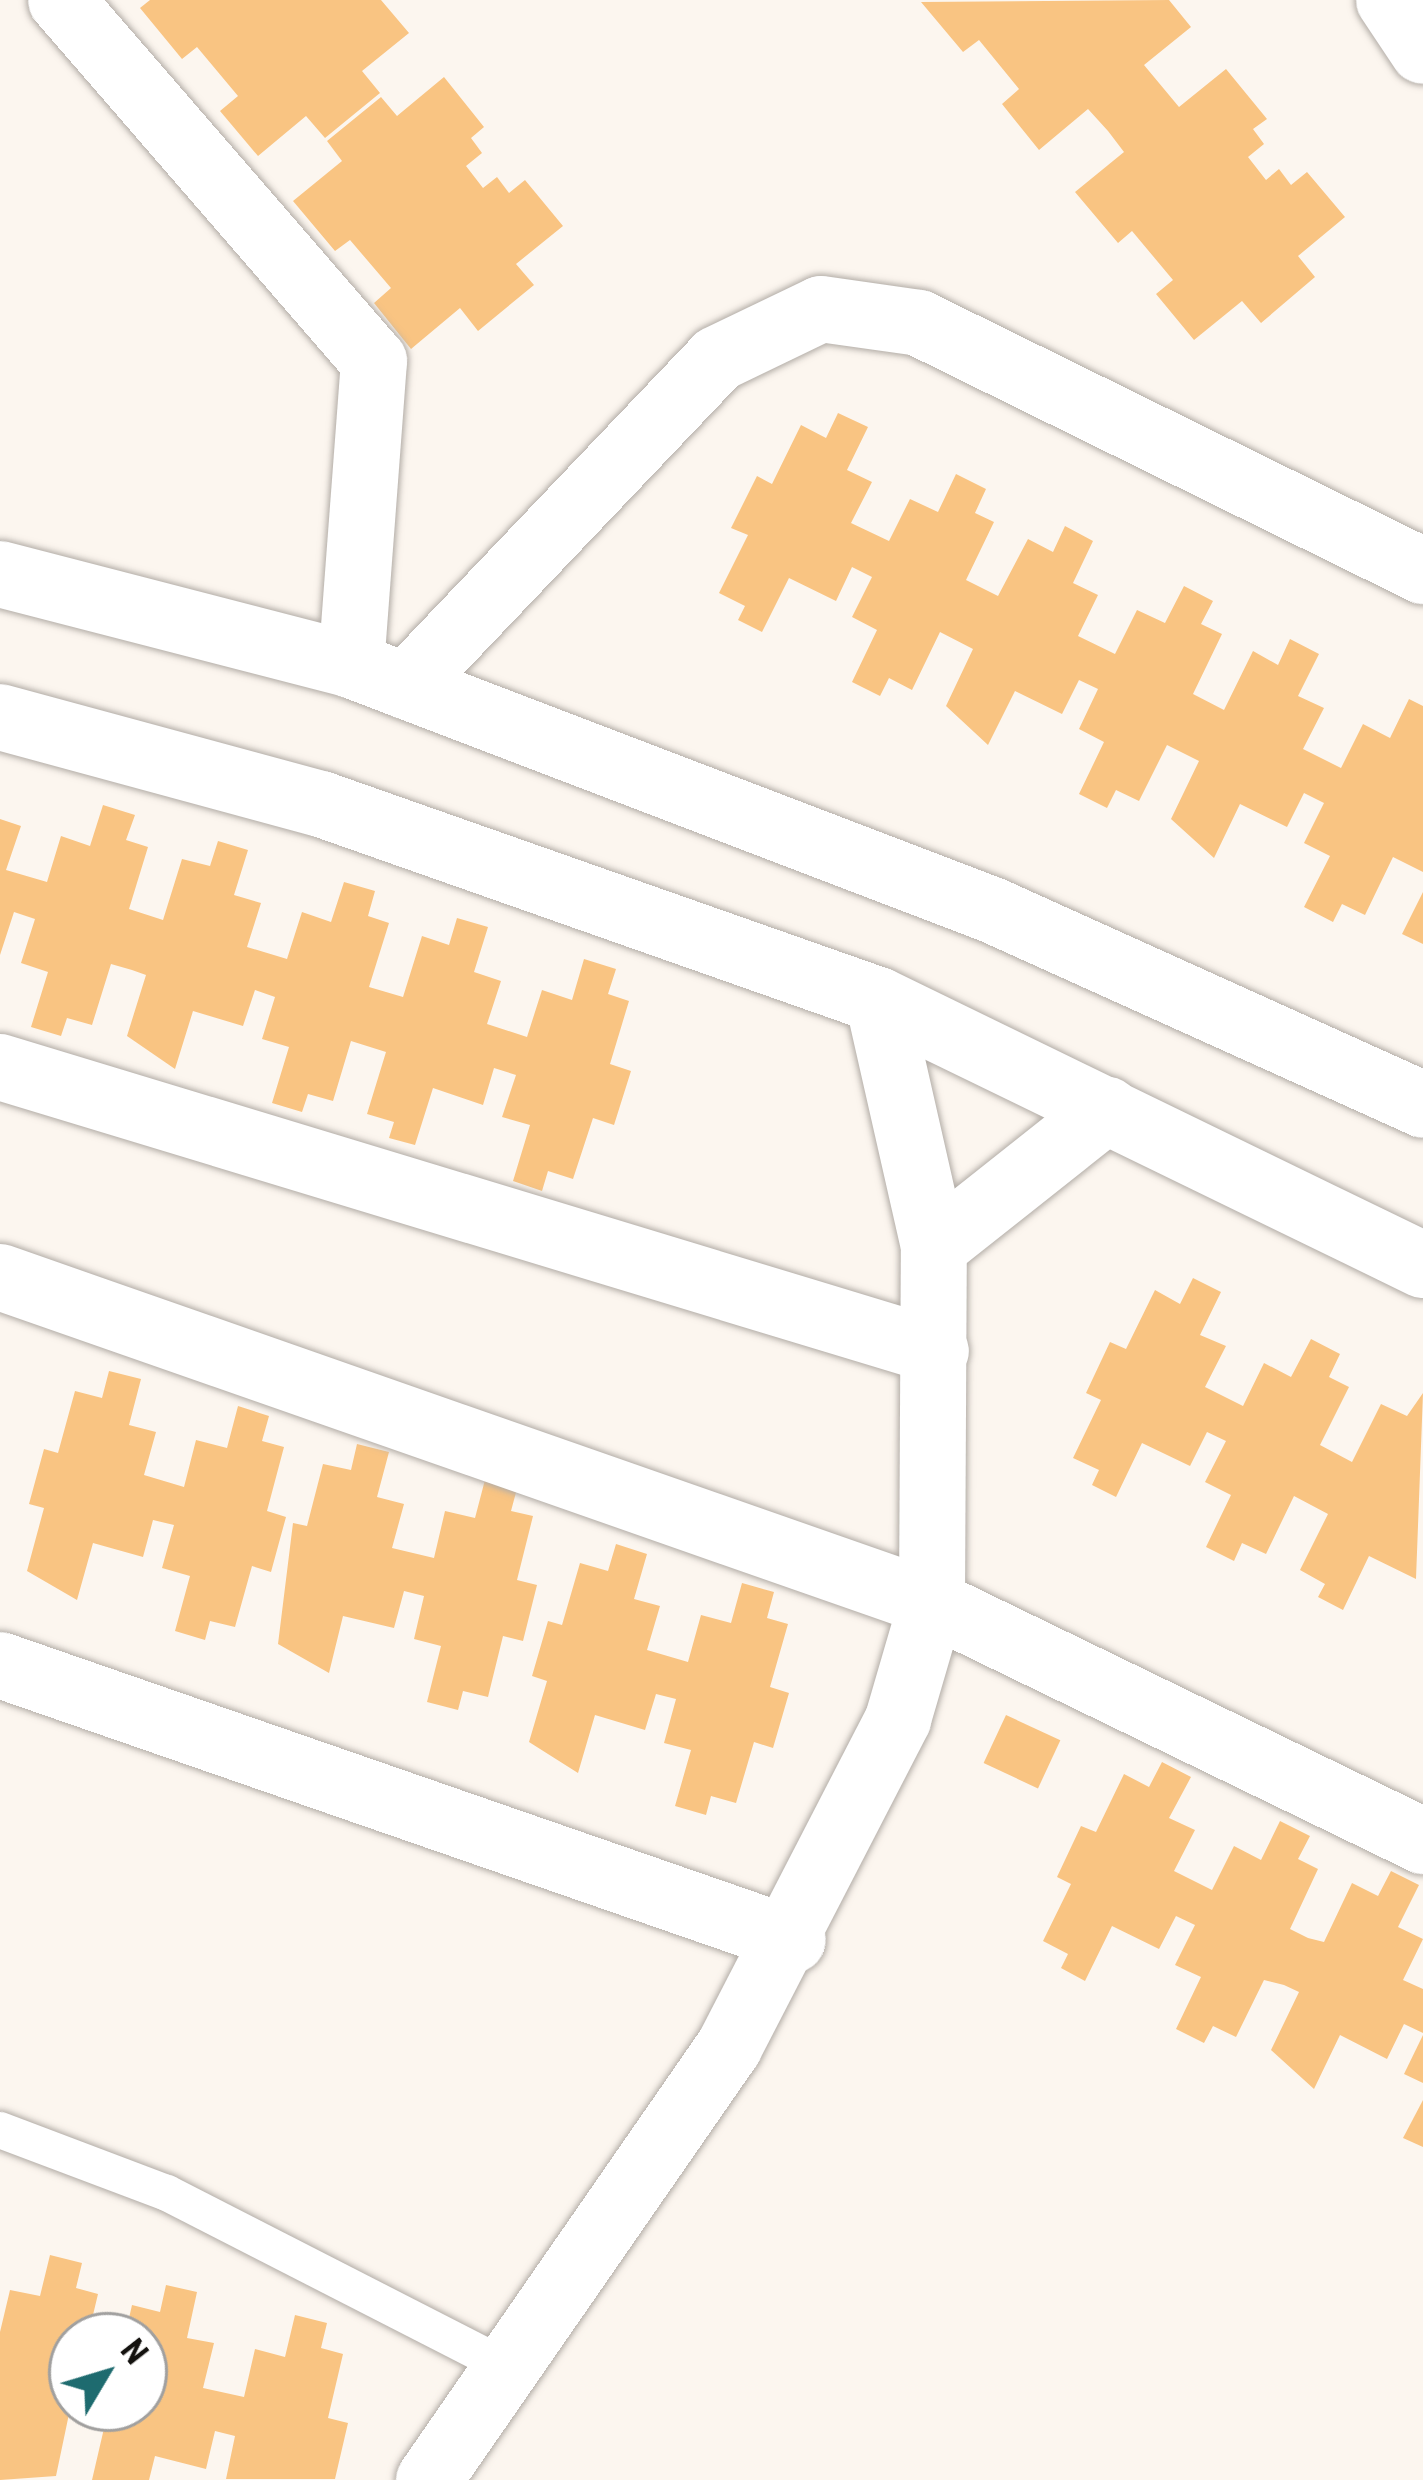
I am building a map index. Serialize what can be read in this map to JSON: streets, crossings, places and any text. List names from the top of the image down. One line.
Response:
{"north":"top right"}
